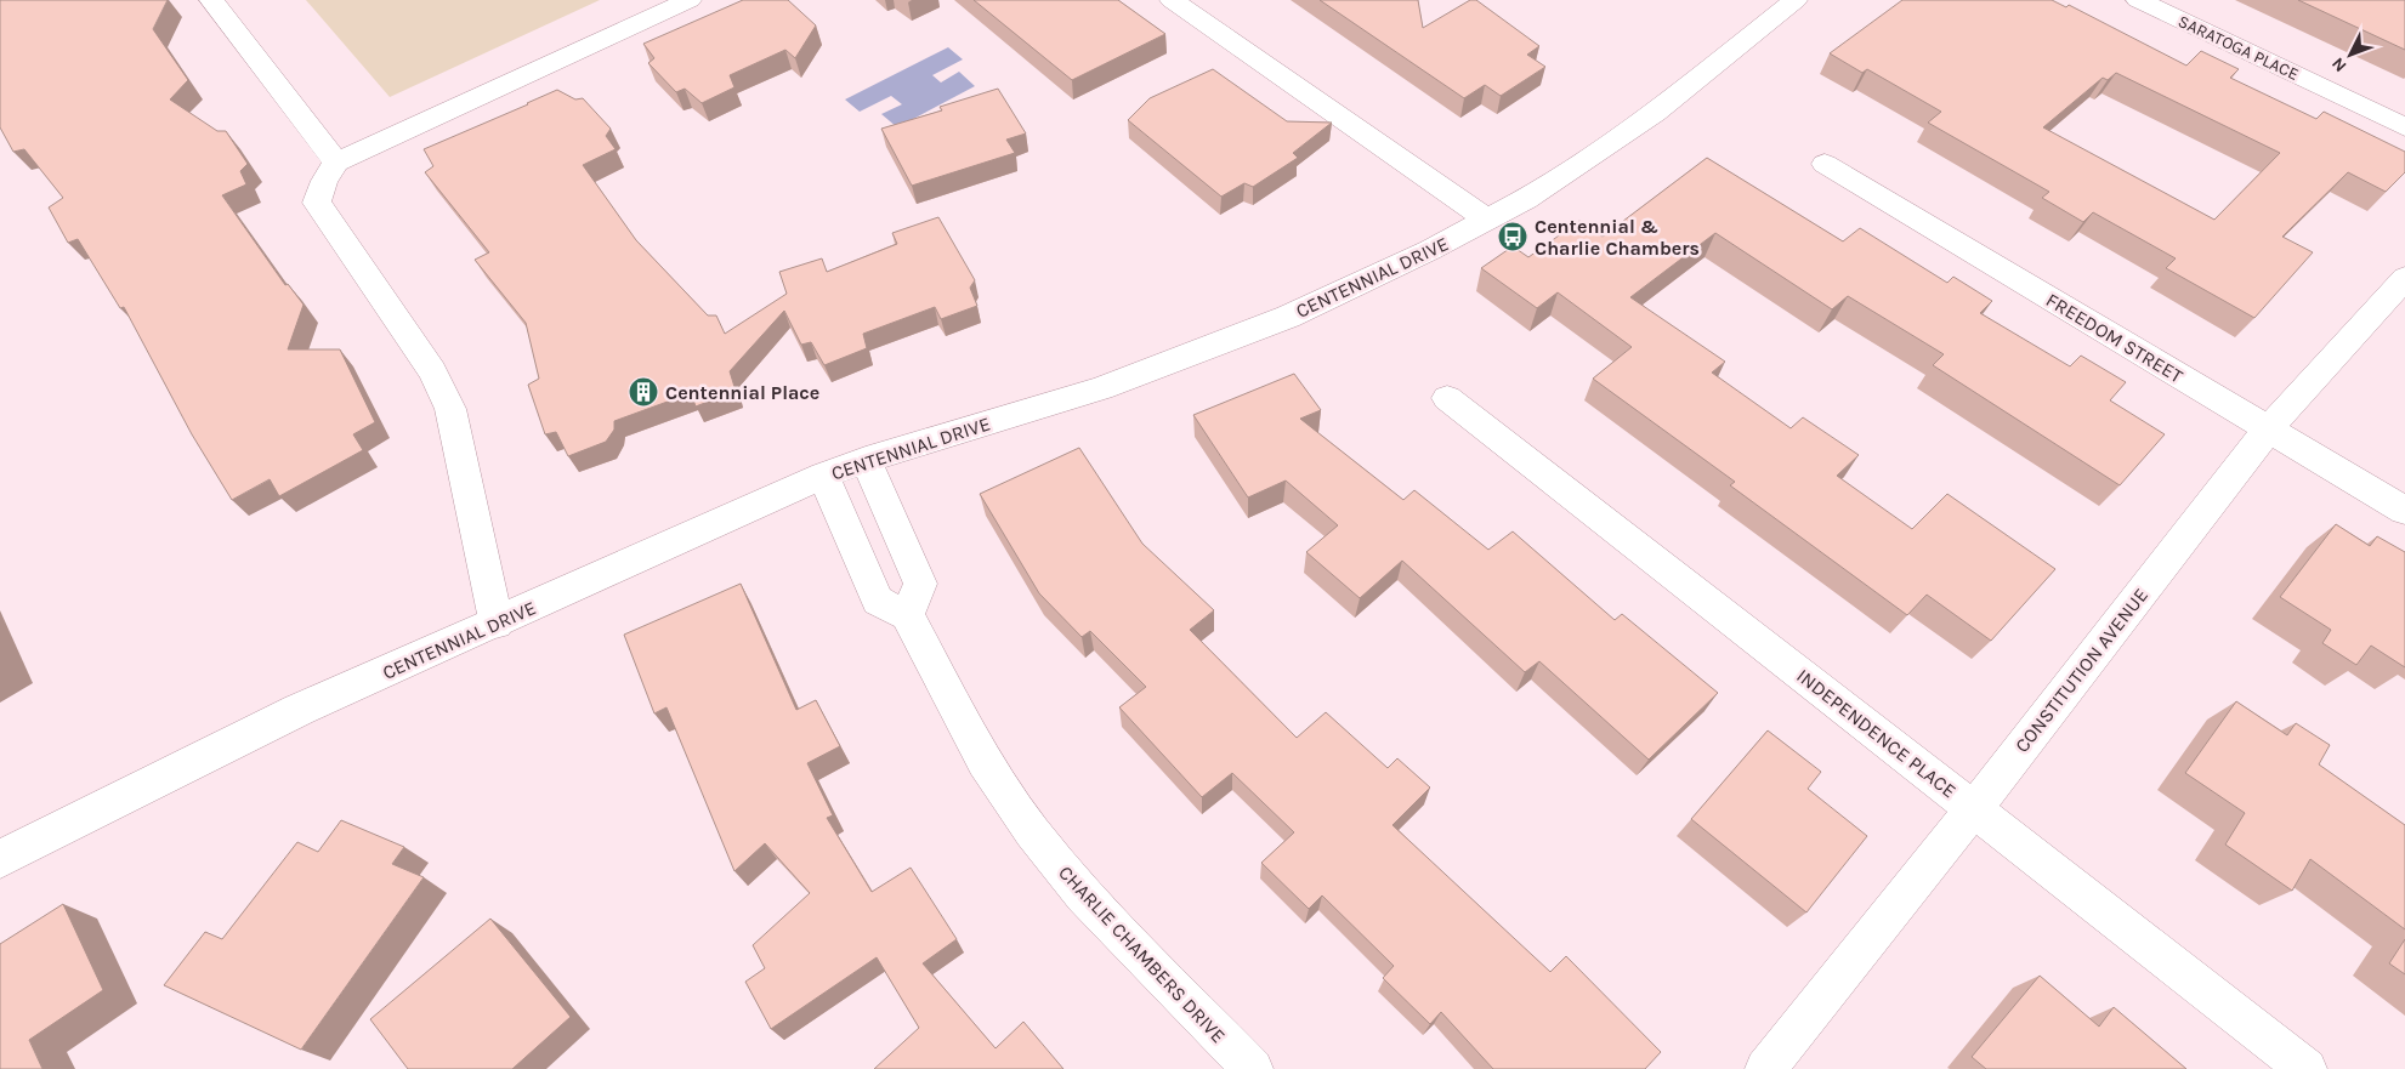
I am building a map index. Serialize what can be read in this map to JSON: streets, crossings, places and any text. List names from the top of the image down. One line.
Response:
{"streets":{"street":["SARATOGA PLACE","CENTENNIAL DRIVE","FREEDOM STREET","CONSTITUTION AVENUE","INDEPENDENCE PLACE","CHARLIE CHAMBERS DRIVE"]},"crossings":[["FREEDOM STREET","CONSTITUTION AVENUE"],["CONSTITUTION AVENUE","INDEPENDENCE PLACE"]],"places":{"bus stop":["Centennial & Charlie Chambers"],"building":["Centennial Place"]},"north":"bottom left"}
